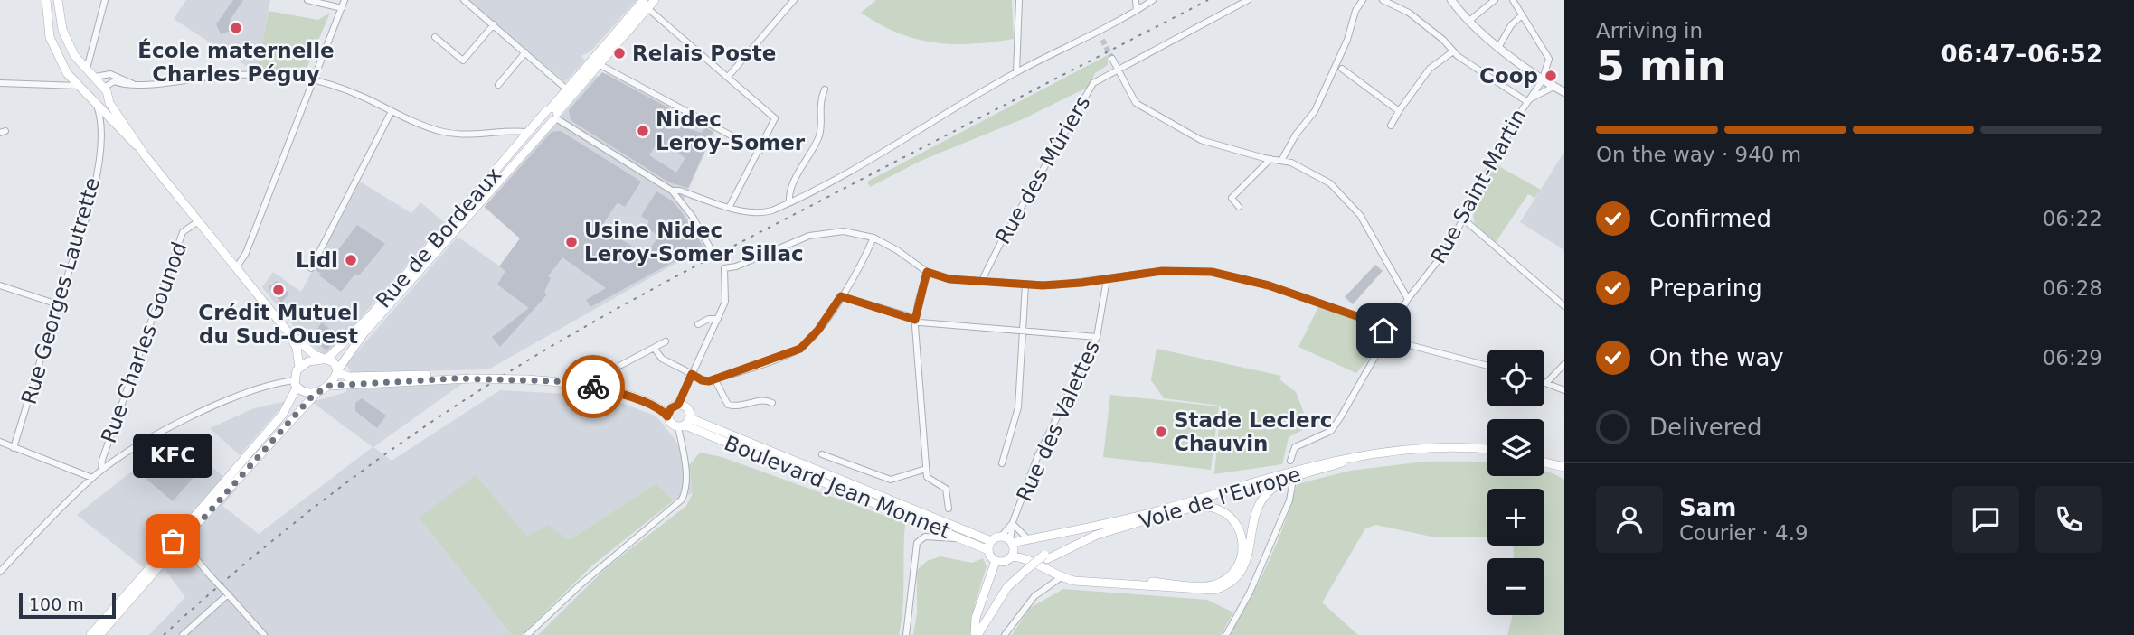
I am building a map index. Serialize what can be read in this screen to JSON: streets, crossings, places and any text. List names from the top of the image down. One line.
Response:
{"streets":{"main road":["Rue de Bordeaux","Boulevard Jean Monnet","Voie de l'Europe"],"street":["Rue des Mûriers","Rue Saint-Martin","Rue Georges Lautrette","Rue Charles Gounod","Rue des Valettes"]},"crossings":[["Rue des Valettes","Boulevard Jean Monnet"]],"places":["École maternelle Charles Péguy","Relais Poste","Coop","Nidec Leroy-Somer","Usine Nidec Leroy-Somer Sillac","Lidl","Crédit Mutuel du Sud-Ouest","Stade Leclerc Chauvin","KFC"],"scale_bar":"100 m","page":{"heading":["5 min","Arriving in","06:47–06:52"],"panel":["Sam","Courier · 4.9"],"bar":"On the way · 940 m","list":[["Confirmed","06:22"],["Preparing","06:28"],["On the way","06:29"],"Delivered"],"map_buttons":["+","−"],"bubble":"KFC","scale":"100 m"}}
